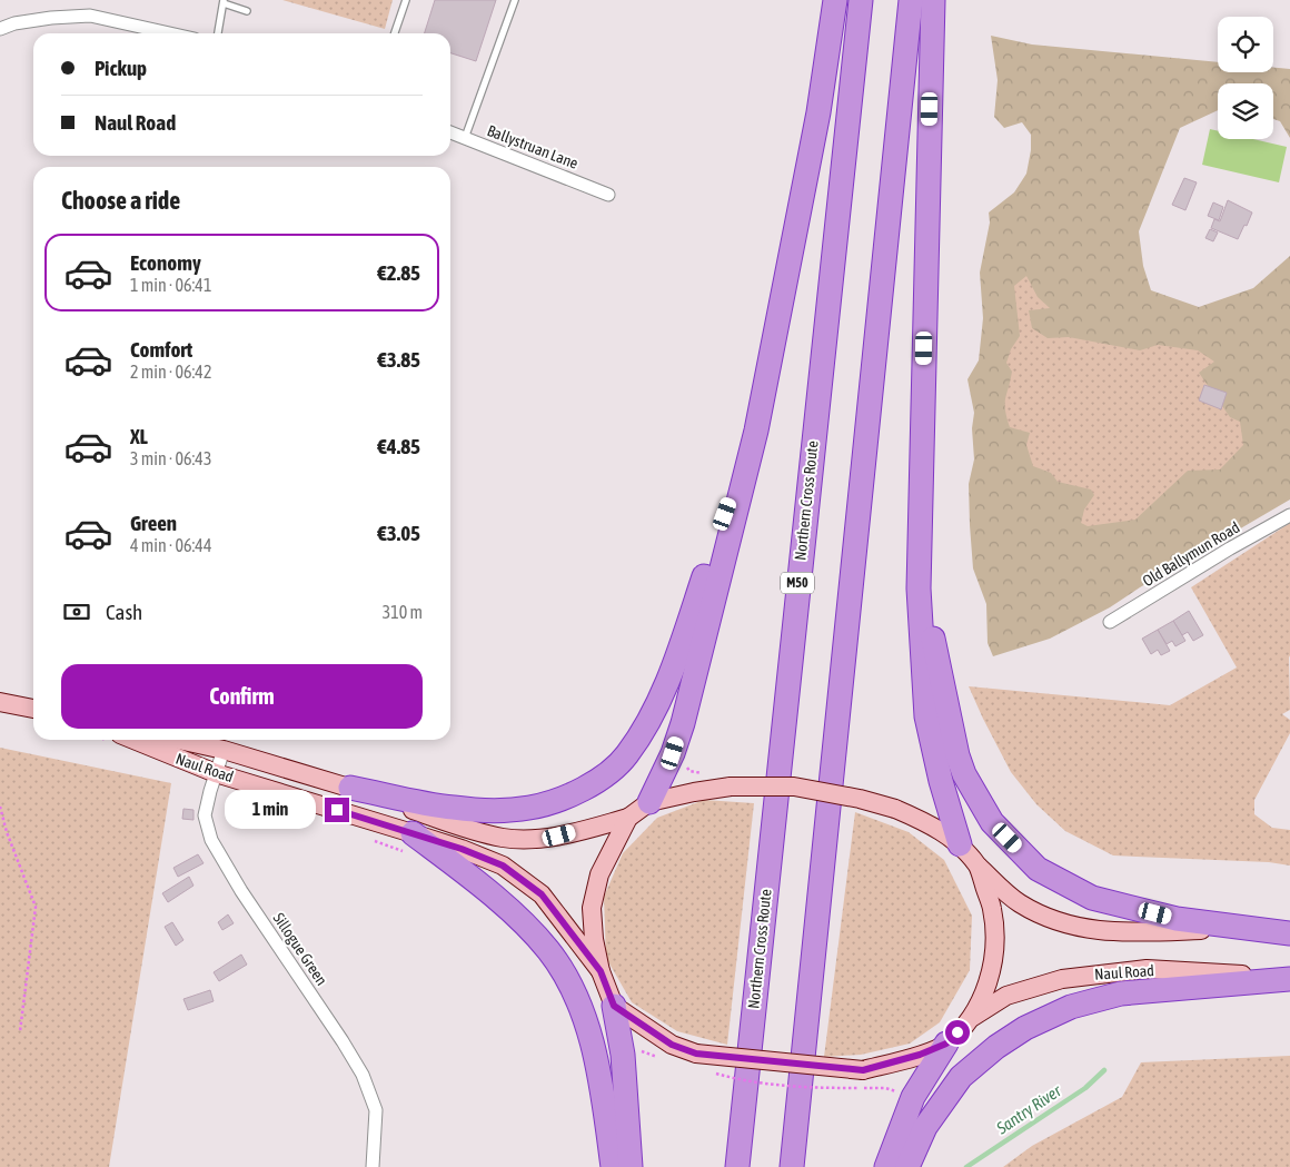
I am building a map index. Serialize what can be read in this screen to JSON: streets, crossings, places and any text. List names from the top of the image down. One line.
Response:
{"streets":{"highway":["Northern Cross Route","M50"],"main road":["Naul Road"],"street":["Ballystruan Lane","Old Ballymun Road","Sillogue Green"]},"crossings":[["Naul Road","Sillogue Green"]],"water":["Santry River"],"page":{"banner":["Pickup","Naul Road"],"heading":"Choose a ride","list":[{"name":"Economy","note":"1 min · 06:41","value":"€2.85"},{"name":"Comfort","note":"2 min · 06:42","value":"€3.85"},{"name":"XL","note":"3 min · 06:43","value":"€4.85"},{"name":"Green","note":"4 min · 06:44","value":"€3.05"}],"pay":["Cash","310 m"],"buttons":"Confirm","bubble":"1 min"}}
